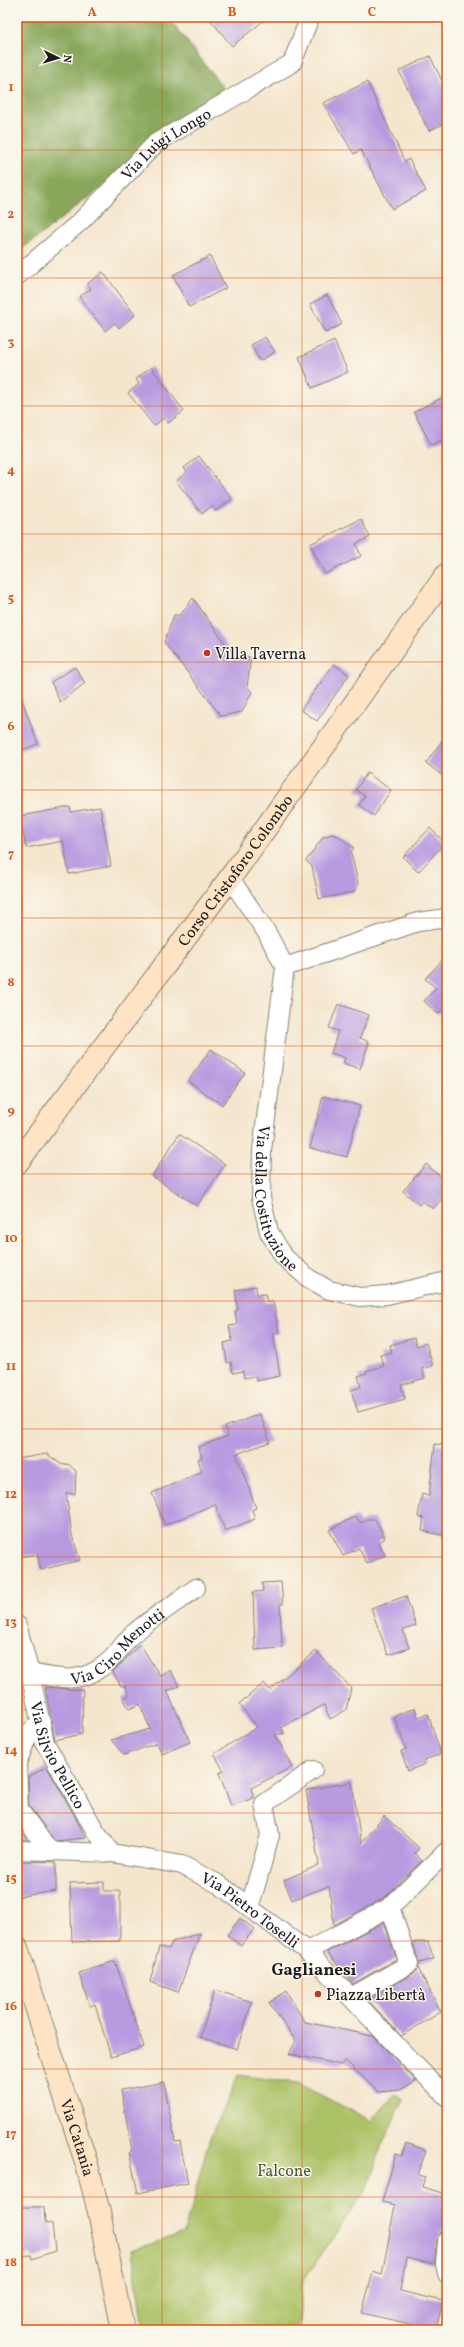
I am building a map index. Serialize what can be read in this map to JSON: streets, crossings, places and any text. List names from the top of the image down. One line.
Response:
{"streets":{"street":["Via Luigi Longo","Corso Cristoforo Colombo","Via della Costituzione","Via Ciro Menotti","Via Silvio Pellico","Via Pietro Toselli","Via Catania"]},"crossings":[["Via Ciro Menotti","Via Silvio Pellico"],["Via Silvio Pellico","Via Pietro Toselli"]],"districts":["Gaglianesi"],"parks":["Falcone"],"places":["Villa Taverna","Piazza Libertà"],"north":"right","grid":{"columns":["A","B","C"],"rows":["1","2","3","4","5","6","7","8","9","10","11","12","13","14","15","16","17","18"]}}
